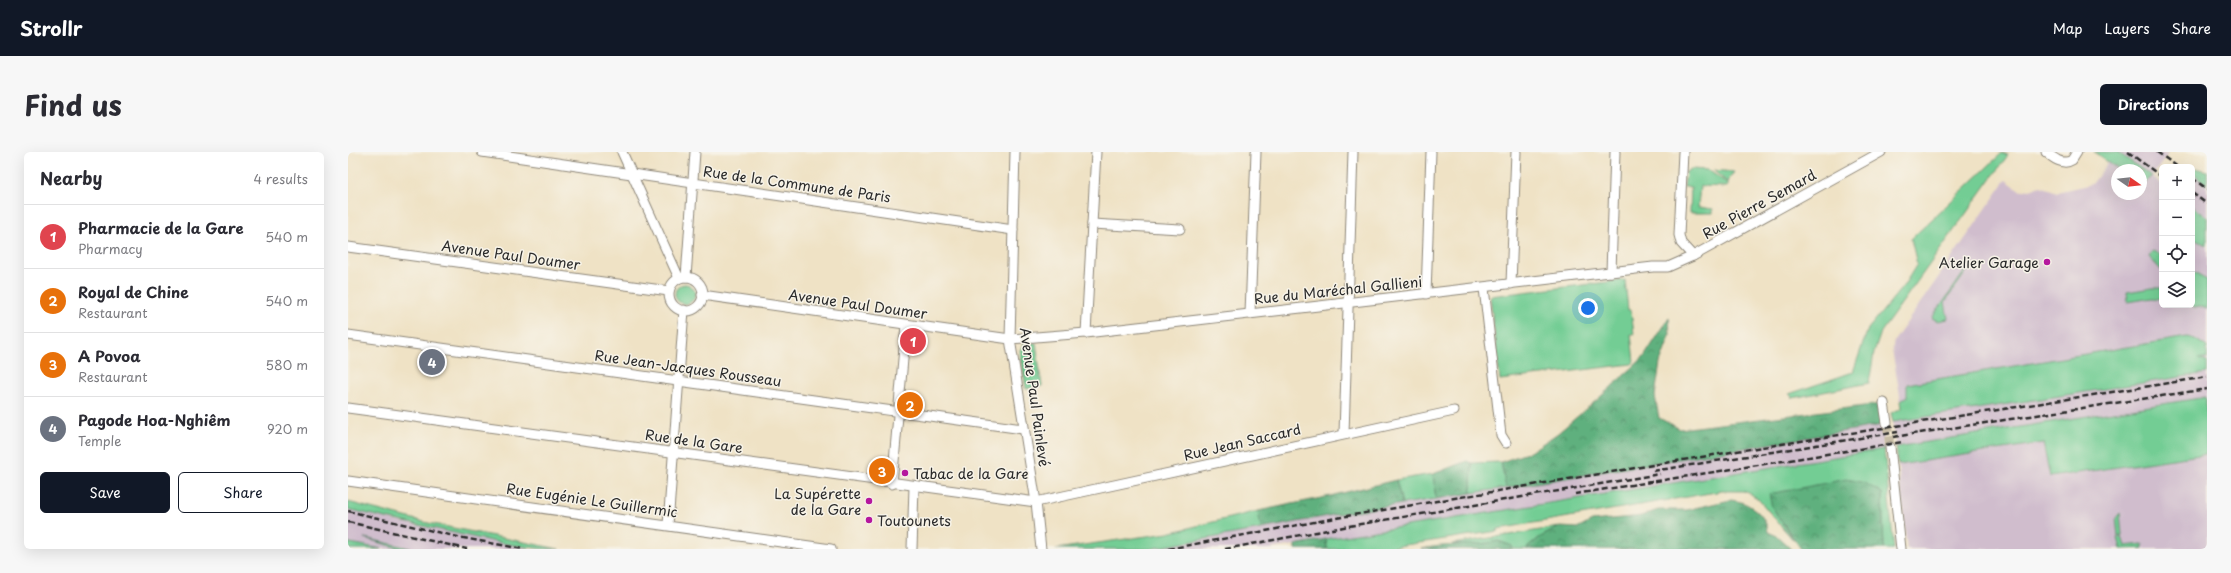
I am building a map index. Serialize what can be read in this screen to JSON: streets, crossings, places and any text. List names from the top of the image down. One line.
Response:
{"streets":{"street":["Rue de la Commune de Paris","Rue Pierre Semard","Avenue Paul Doumer","Rue du Maréchal Gallieni","Rue Jean-Jacques Rousseau","Avenue Paul Painlevé","Rue de la Gare","Rue Jean Saccard","Rue Eugénie Le Guillermic"]},"crossings":[["Rue de la Commune de Paris","Avenue Paul Painlevé"],["Rue Pierre Semard","Rue du Maréchal Gallieni"],["Avenue Paul Doumer","Rue du Maréchal Gallieni"],["Avenue Paul Doumer","Avenue Paul Painlevé"],["Rue du Maréchal Gallieni","Avenue Paul Painlevé"],["Rue Jean-Jacques Rousseau","Avenue Paul Painlevé"],["Avenue Paul Painlevé","Rue de la Gare"],["Avenue Paul Painlevé","Rue Jean Saccard"],["Rue de la Gare","Rue Jean Saccard"]],"places":["Atelier Garage","Tabac de la Gare","La Supérette de la Gare","Toutounets"],"north":"right","page":{"header":"Strollr","nav":["Map","Layers","Share"],"title":"Find us","buttons":["Directions",["Save","Share"]],"heading":["Nearby","4 results"],"map_buttons":["+","−"],"list":[{"mark":"1","name":"Pharmacie de la Gare","note":"Pharmacy","value":"540 m"},{"mark":"2","name":"Royal de Chine","note":"Restaurant","value":"540 m"},{"mark":"3","name":"A Povoa","note":"Restaurant","value":"580 m"},{"mark":"4","name":"Pagode Hoa-Nghiêm","note":"Temple","value":"920 m"}],"pins":["1","4","2","3"]}}
